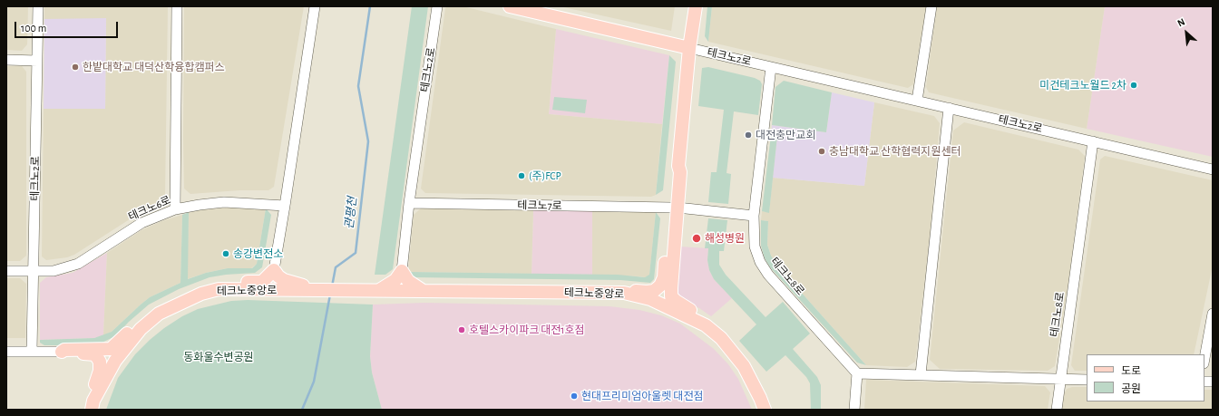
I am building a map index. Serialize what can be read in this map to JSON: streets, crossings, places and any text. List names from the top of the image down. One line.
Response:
{"streets":{"main road":["테크노2로","테크노중앙로"],"street":["테크노7로","테크노6로","테크노8로"]},"crossings":[["테크노2로","테크노7로"],["테크노2로","테크노6로"],["테크노2로","테크노8로"],["테크노7로","테크노8로"]],"water":["관평천"],"parks":["동화울수변공원"],"places":["한밭대학교 대덕산학융합캠퍼스","미건테크노월드 2차","대전충만교회","충남대학교 산학협력지원센터","(주)FCP","해성병원","송강변전소","호텔스카이파크 대전1호점","현대프리미엄아울렛 대전점"],"legend":["도로","공원"],"scale_bar":"100 m","north":"top left"}
